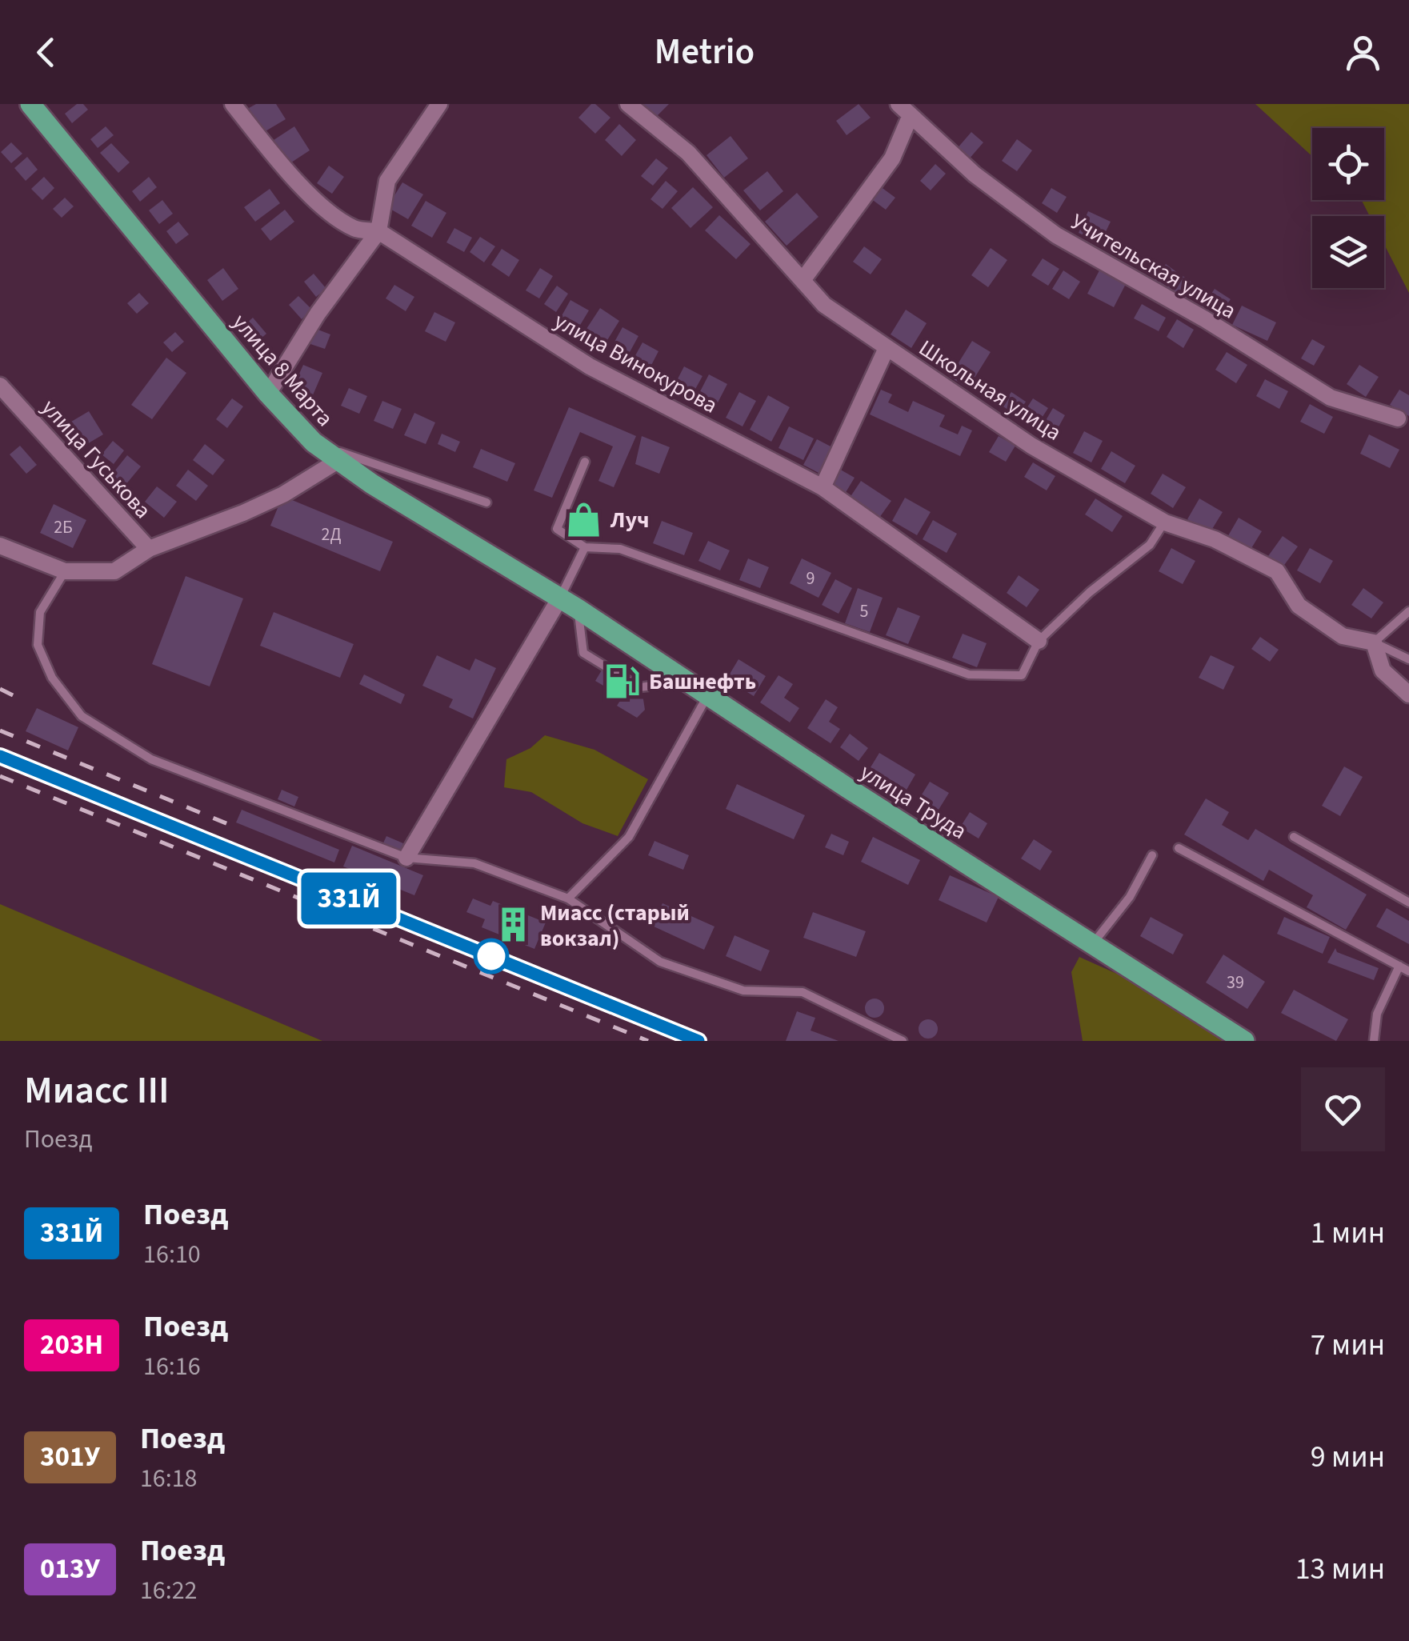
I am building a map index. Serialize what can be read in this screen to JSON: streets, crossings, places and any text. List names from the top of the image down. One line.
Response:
{"streets":{"main road":["улица 8 Марта","улица Труда"],"street":["Учительская улица","улица Винокурова","Школьная улица","улица Гуськова"]},"crossings":[["улица 8 Марта","улица Гуськова"],["улица 8 Марта","улица Труда"]],"places":{"shop":["Луч"],"fuel station":["Башнефть"],"building":["Миасс (старый вокзал)"]},"house_numbers":["2Б","2Д","9","5","39"],"page":{"header":"Metrio","on_map":"331Й","heading":["Миасс III","Поезд"],"list":[{"mark":"331Й","name":"Поезд","note":"16:10","value":"1 мин"},{"mark":"203Н","name":"Поезд","note":"16:16","value":"7 мин"},{"mark":"301У","name":"Поезд","note":"16:18","value":"9 мин"},{"mark":"013У","name":"Поезд","note":"16:22","value":"13 мин"}]}}
